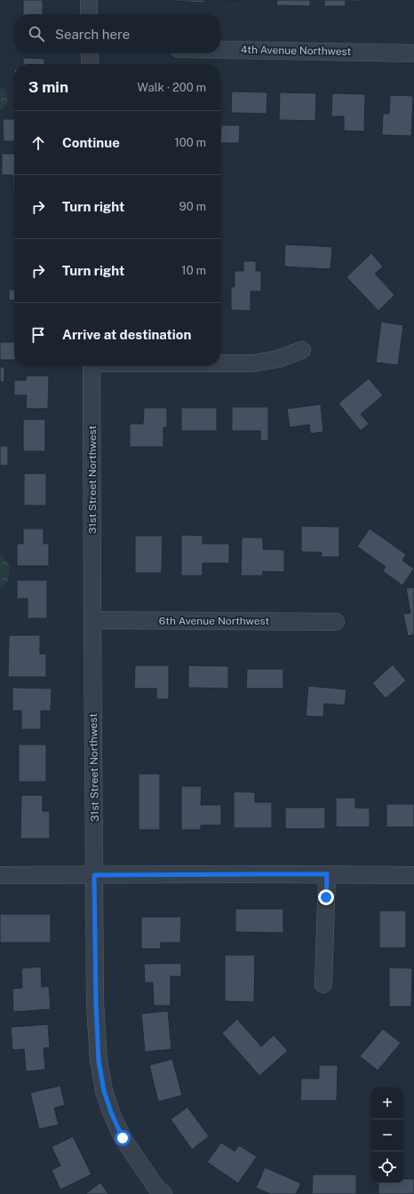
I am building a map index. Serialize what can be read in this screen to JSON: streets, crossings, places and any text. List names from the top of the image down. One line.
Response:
{"streets":{"street":["4th Avenue Northwest","31st Street Northwest","6th Avenue Northwest"]},"crossings":[["31st Street Northwest","6th Avenue Northwest"]],"page":{"search":"Search here","heading":["3 min","Walk · 200 m"],"list":[["Continue","100 m"],["Turn right","90 m"],["Turn right","10 m"],"Arrive at destination"],"map_buttons":["+","−"]}}
